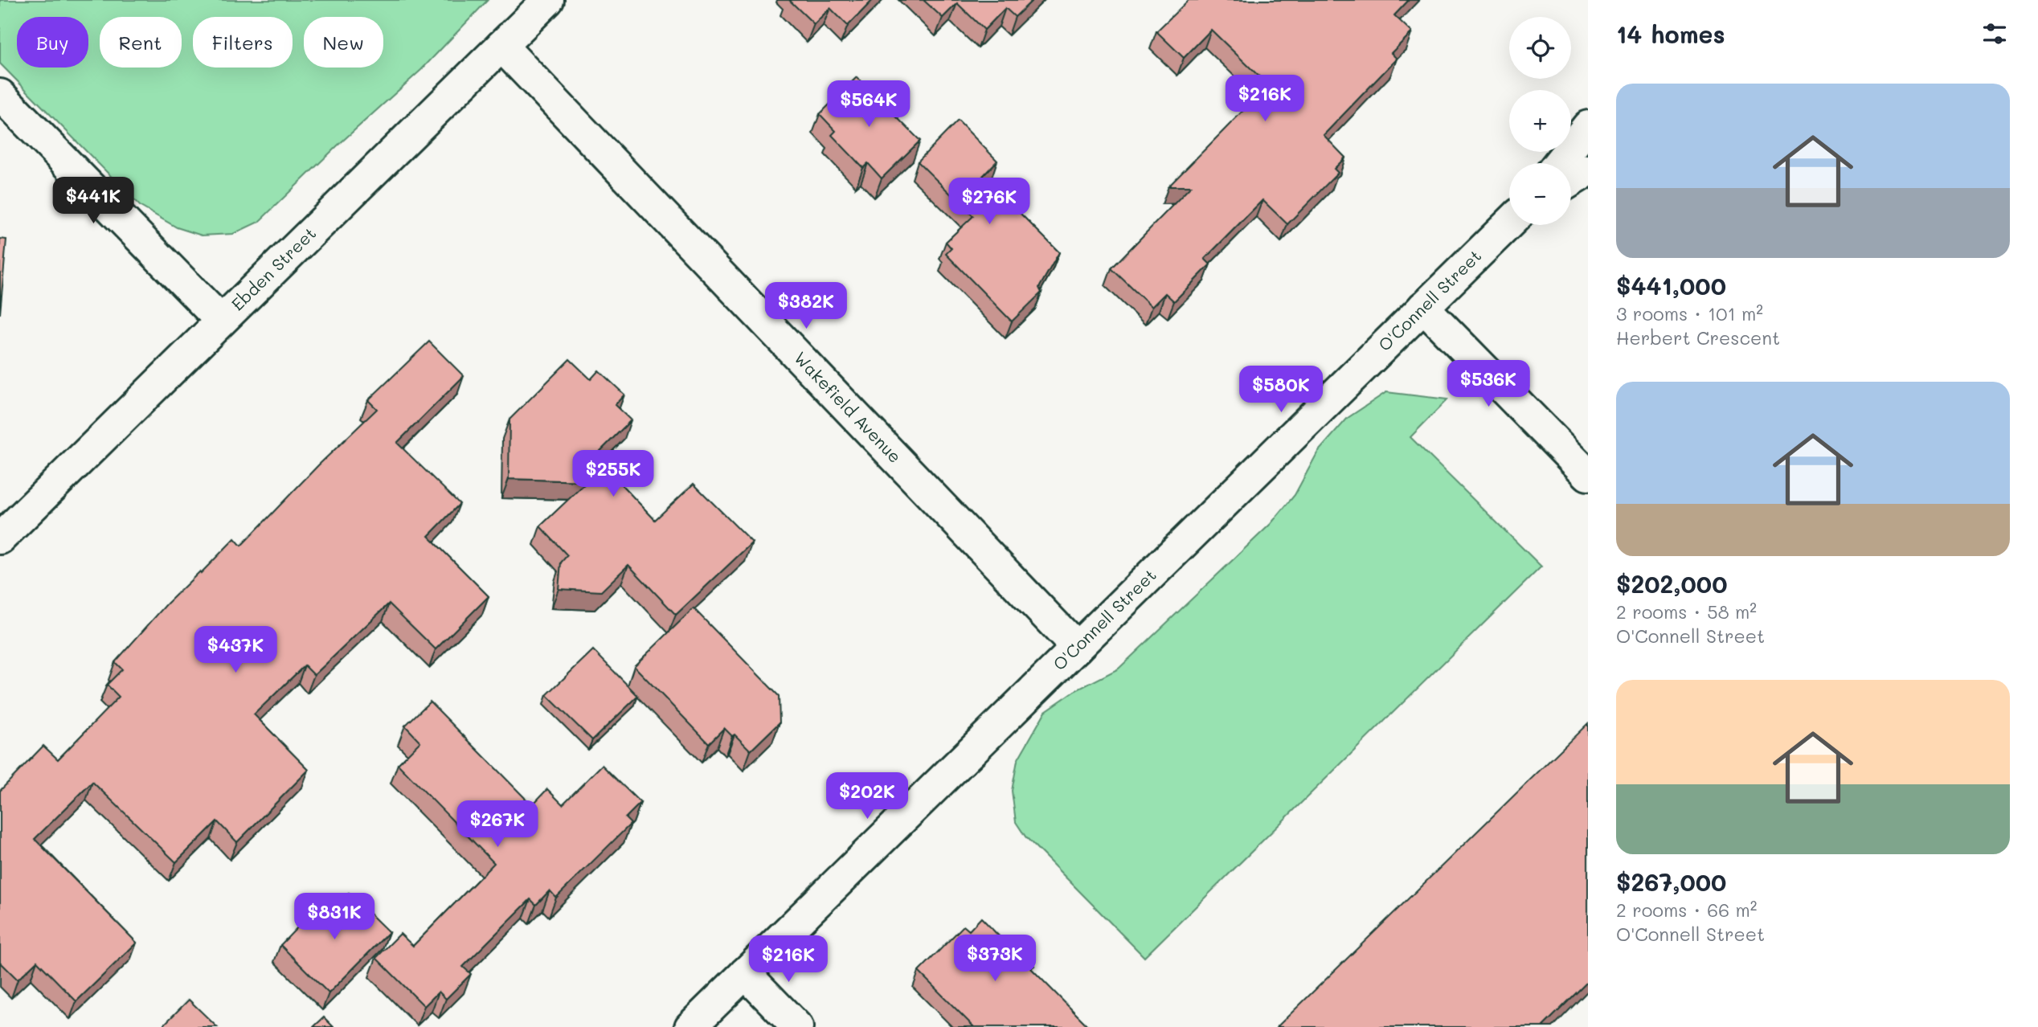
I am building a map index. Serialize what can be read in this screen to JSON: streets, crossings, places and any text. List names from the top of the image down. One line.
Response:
{"streets":{"street":["Ebden Street","O'Connell Street","Wakefield Avenue"]},"crossings":[["Ebden Street","Wakefield Avenue"],["O'Connell Street","Wakefield Avenue"]],"page":{"heading":"14 homes","map_buttons":["+","−"],"chip":["Buy","Rent","Filters","New"],"list":[{"name":"$441,000","note":"3 rooms · 101 m² · Herbert Crescent"},{"name":"$202,000","note":"2 rooms · 58 m² · O'Connell Street"},{"name":"$267,000","note":"2 rooms · 66 m² · O'Connell Street"}],"price":["$216K","$564K","$441K","$276K","$382K","$536K","$580K","$255K","$437K","$202K","$267K","$831K","$373K","$216K"]}}
